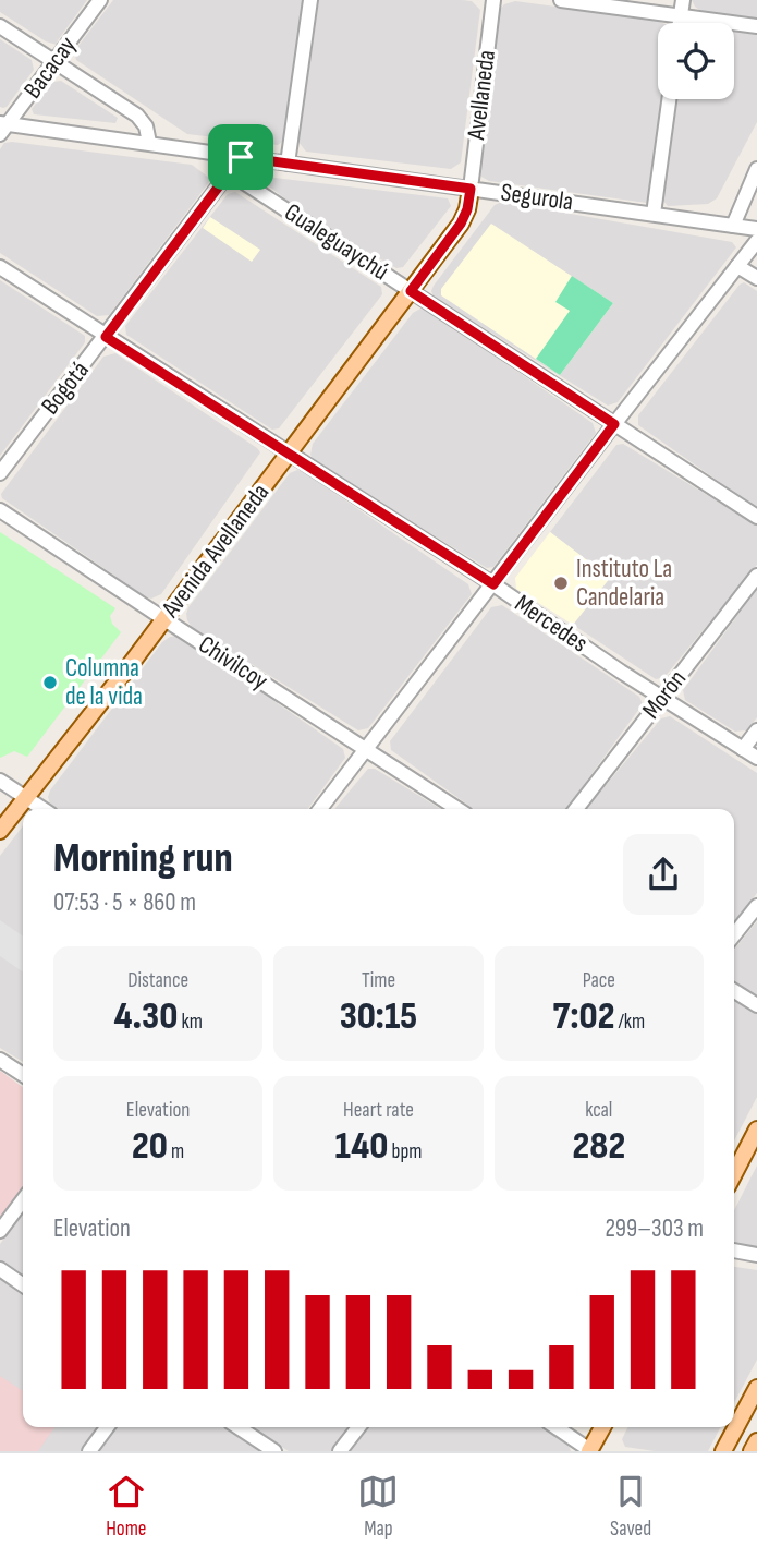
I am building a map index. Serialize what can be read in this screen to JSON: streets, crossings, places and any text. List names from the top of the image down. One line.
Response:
{"streets":{"main road":["Avenida Avellaneda"],"street":["Bacacay","Avellaneda","Segurola","Gualeguaychú","Bogotá","Mercedes","Chivilcoy","Morón"]},"crossings":[["Bacacay","Segurola"],["Avellaneda","Segurola"],["Avellaneda","Avenida Avellaneda"],["Segurola","Gualeguaychú"],["Segurola","Bogotá"],["Segurola","Avenida Avellaneda"],["Gualeguaychú","Bogotá"],["Gualeguaychú","Avenida Avellaneda"],["Bogotá","Mercedes"],["Avenida Avellaneda","Mercedes"],["Avenida Avellaneda","Chivilcoy"],["Mercedes","Morón"]],"places":["Instituto La Candelaria","Columna de la vida"],"page":{"heading":["Morning run","07:53 · 5 × 860 m"],"stats":[["Distance","4.30 km"],["Time","30:15"],["Pace","7:02 /km"],["Elevation","20 m"],["Heart rate","140 bpm"],["kcal","282"]],"chart":["Elevation","299–303 m"],"tabs":["Home","Map","Saved"]}}
